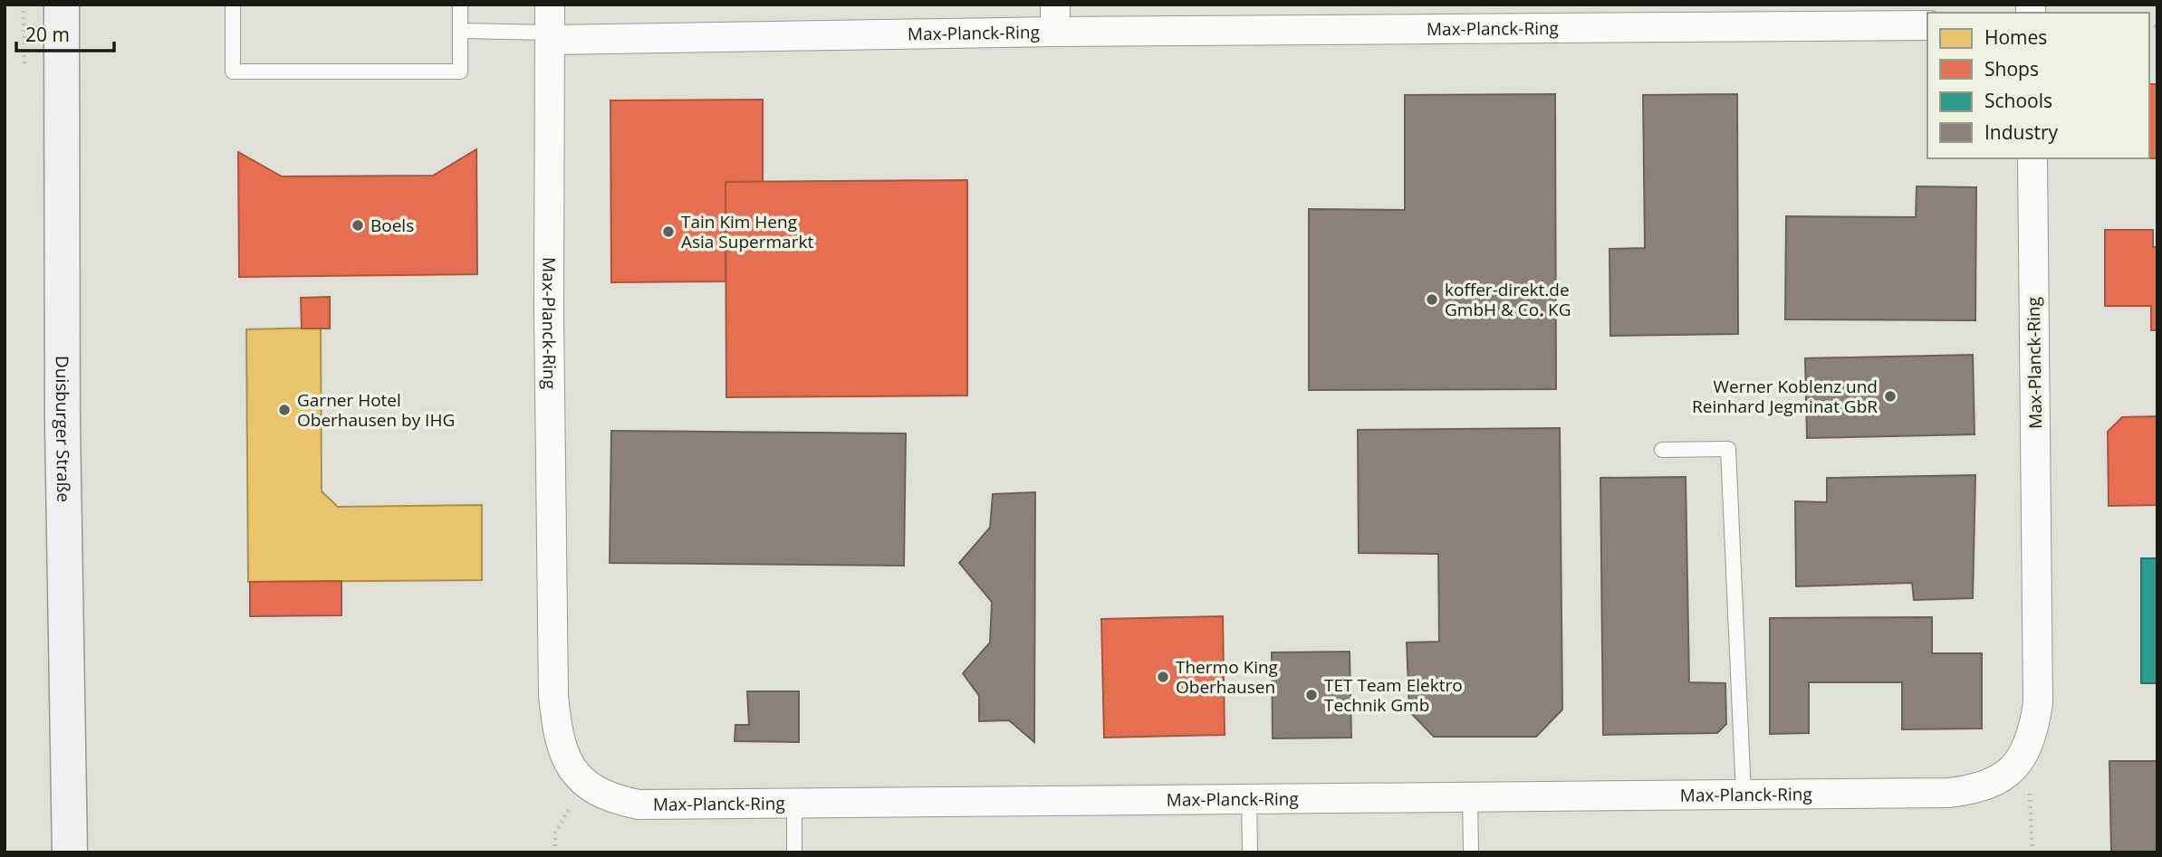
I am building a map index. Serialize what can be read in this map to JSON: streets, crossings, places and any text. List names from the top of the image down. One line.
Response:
{"streets":{"main road":["Duisburger Straße"],"street":["Max-Planck-Ring"]},"places":["Boels","Tain Kim Heng Asia Supermarkt","koffer-direkt.de GmbH & Co. KG","Werner Koblenz und Reinhard Jegminat GbR","Garner Hotel Oberhausen by IHG","Thermo King Oberhausen","TET Team Elektro Technik Gmb"],"legend":["Homes","Shops","Schools","Industry"],"scale_bar":"20 m"}
